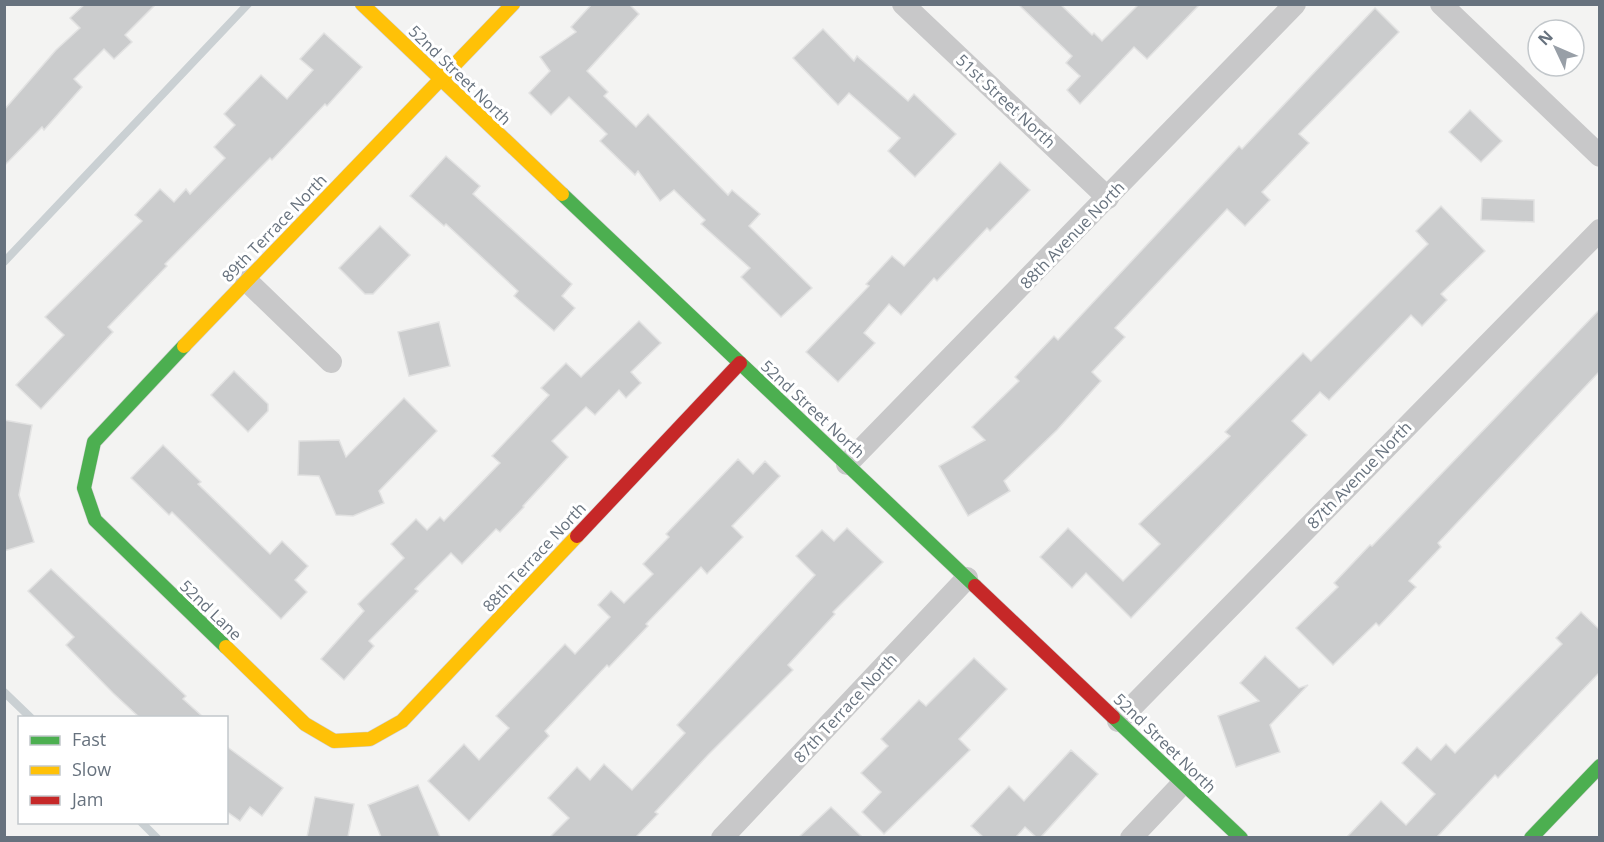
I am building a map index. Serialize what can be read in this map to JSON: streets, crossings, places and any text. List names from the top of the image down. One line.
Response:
{"streets":{"street":["52nd Street North","51st Street North","89th Terrace North","88th Avenue North","87th Avenue North","88th Terrace North","52nd Lane","87th Terrace North"]},"crossings":[["52nd Street North","89th Terrace North"],["52nd Street North","88th Avenue North"],["52nd Street North","87th Avenue North"],["52nd Street North","88th Terrace North"],["52nd Street North","87th Terrace North"],["51st Street North","88th Avenue North"],["89th Terrace North","52nd Lane"],["88th Terrace North","52nd Lane"]],"legend":["Fast","Slow","Jam"],"north":"top left"}
